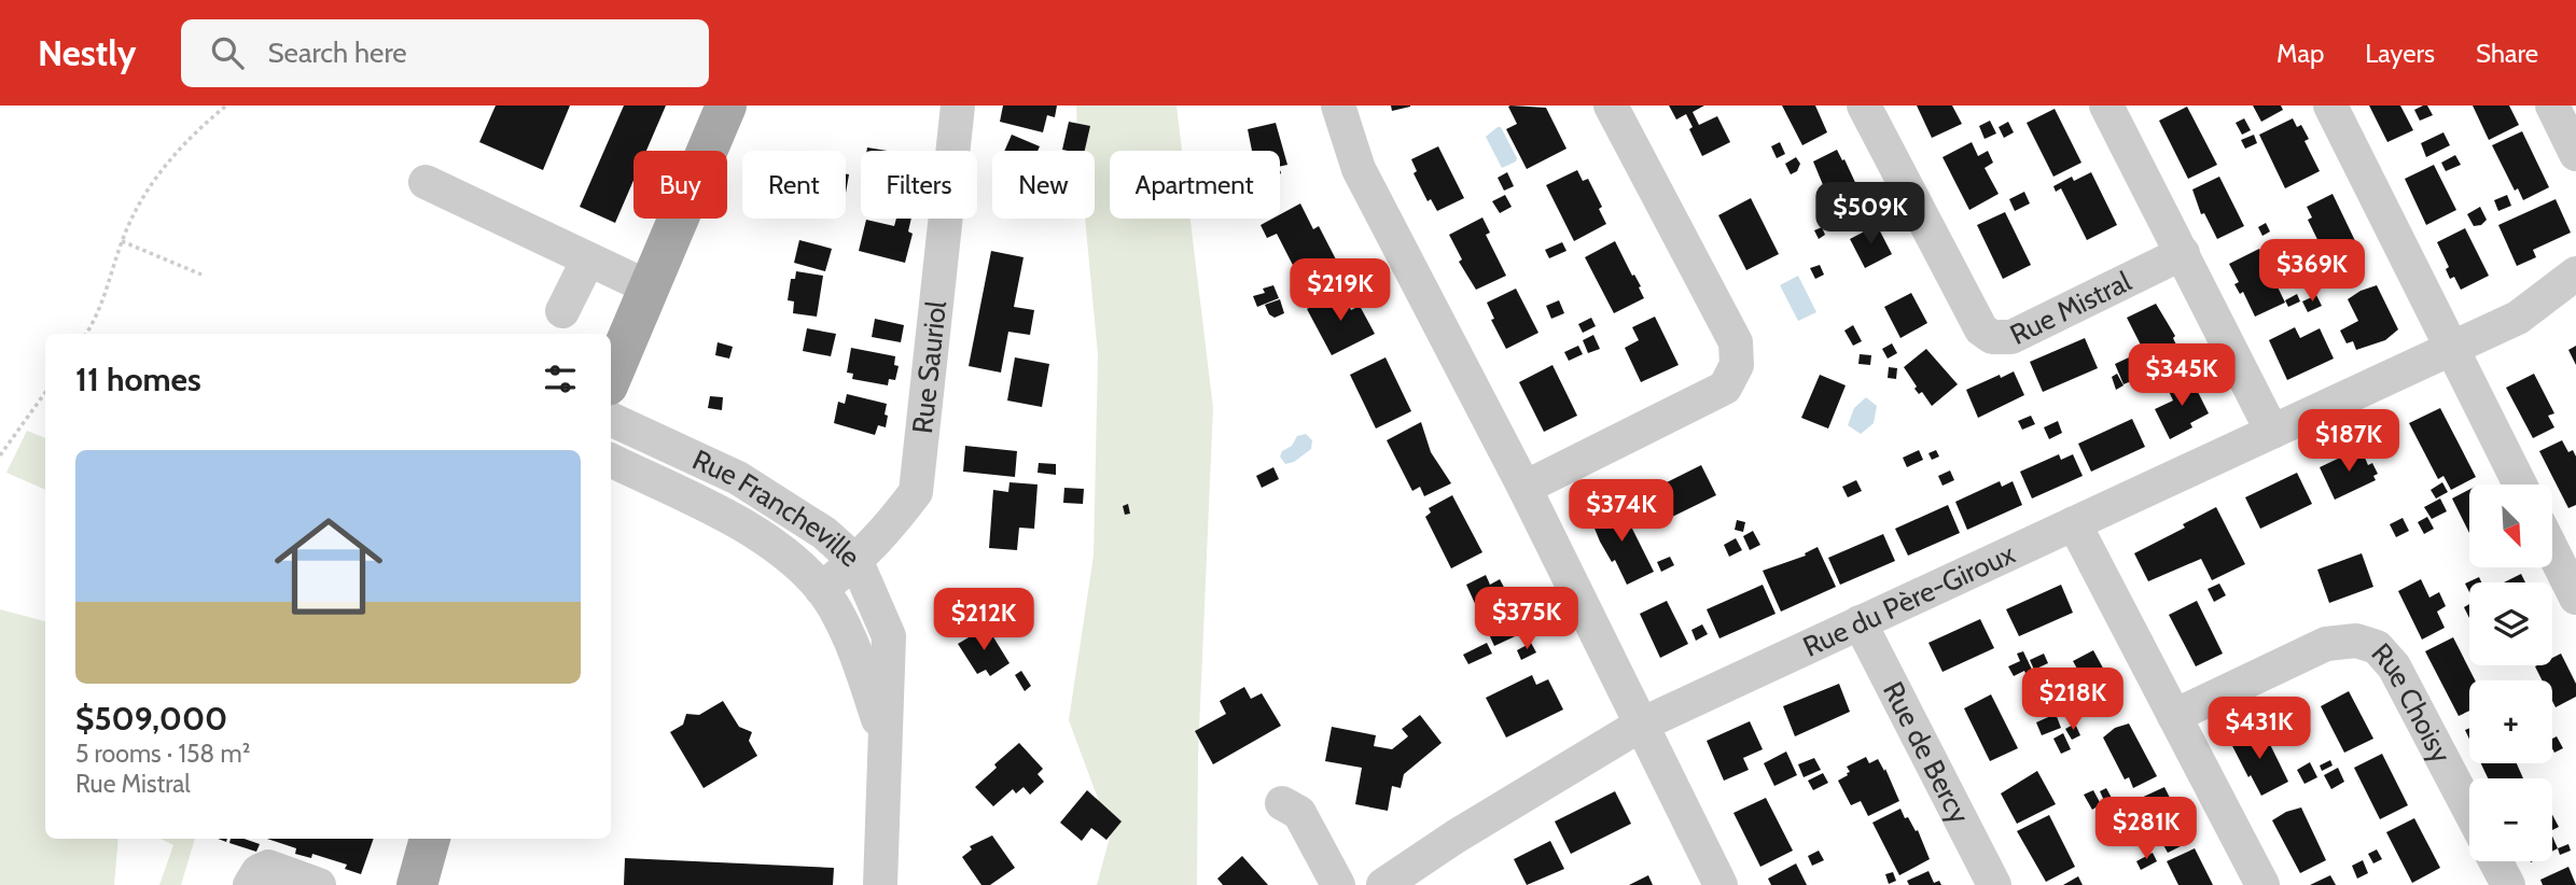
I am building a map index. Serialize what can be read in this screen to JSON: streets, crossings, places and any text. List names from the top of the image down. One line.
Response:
{"streets":{"street":["Rue Mistral","Rue Sauriol","Rue Francheville","Rue du Père-Giroux","Rue Choisy","Rue de Bercy"]},"crossings":[["Rue Sauriol","Rue Francheville"],["Rue du Père-Giroux","Rue de Bercy"]],"north":"bottom right","page":{"header":"Nestly","search":"Search here","nav":["Map","Layers","Share"],"chip":["Buy","Rent","Filters","New","Apartment"],"price":["$509K","$369K","$219K","$345K","$187K","$374K","$375K","$212K","$218K","$431K","$281K"],"heading":"11 homes","list":[{"name":"$509,000","note":"5 rooms · 158 m² · Rue Mistral"}],"map_buttons":["+","−"]}}
